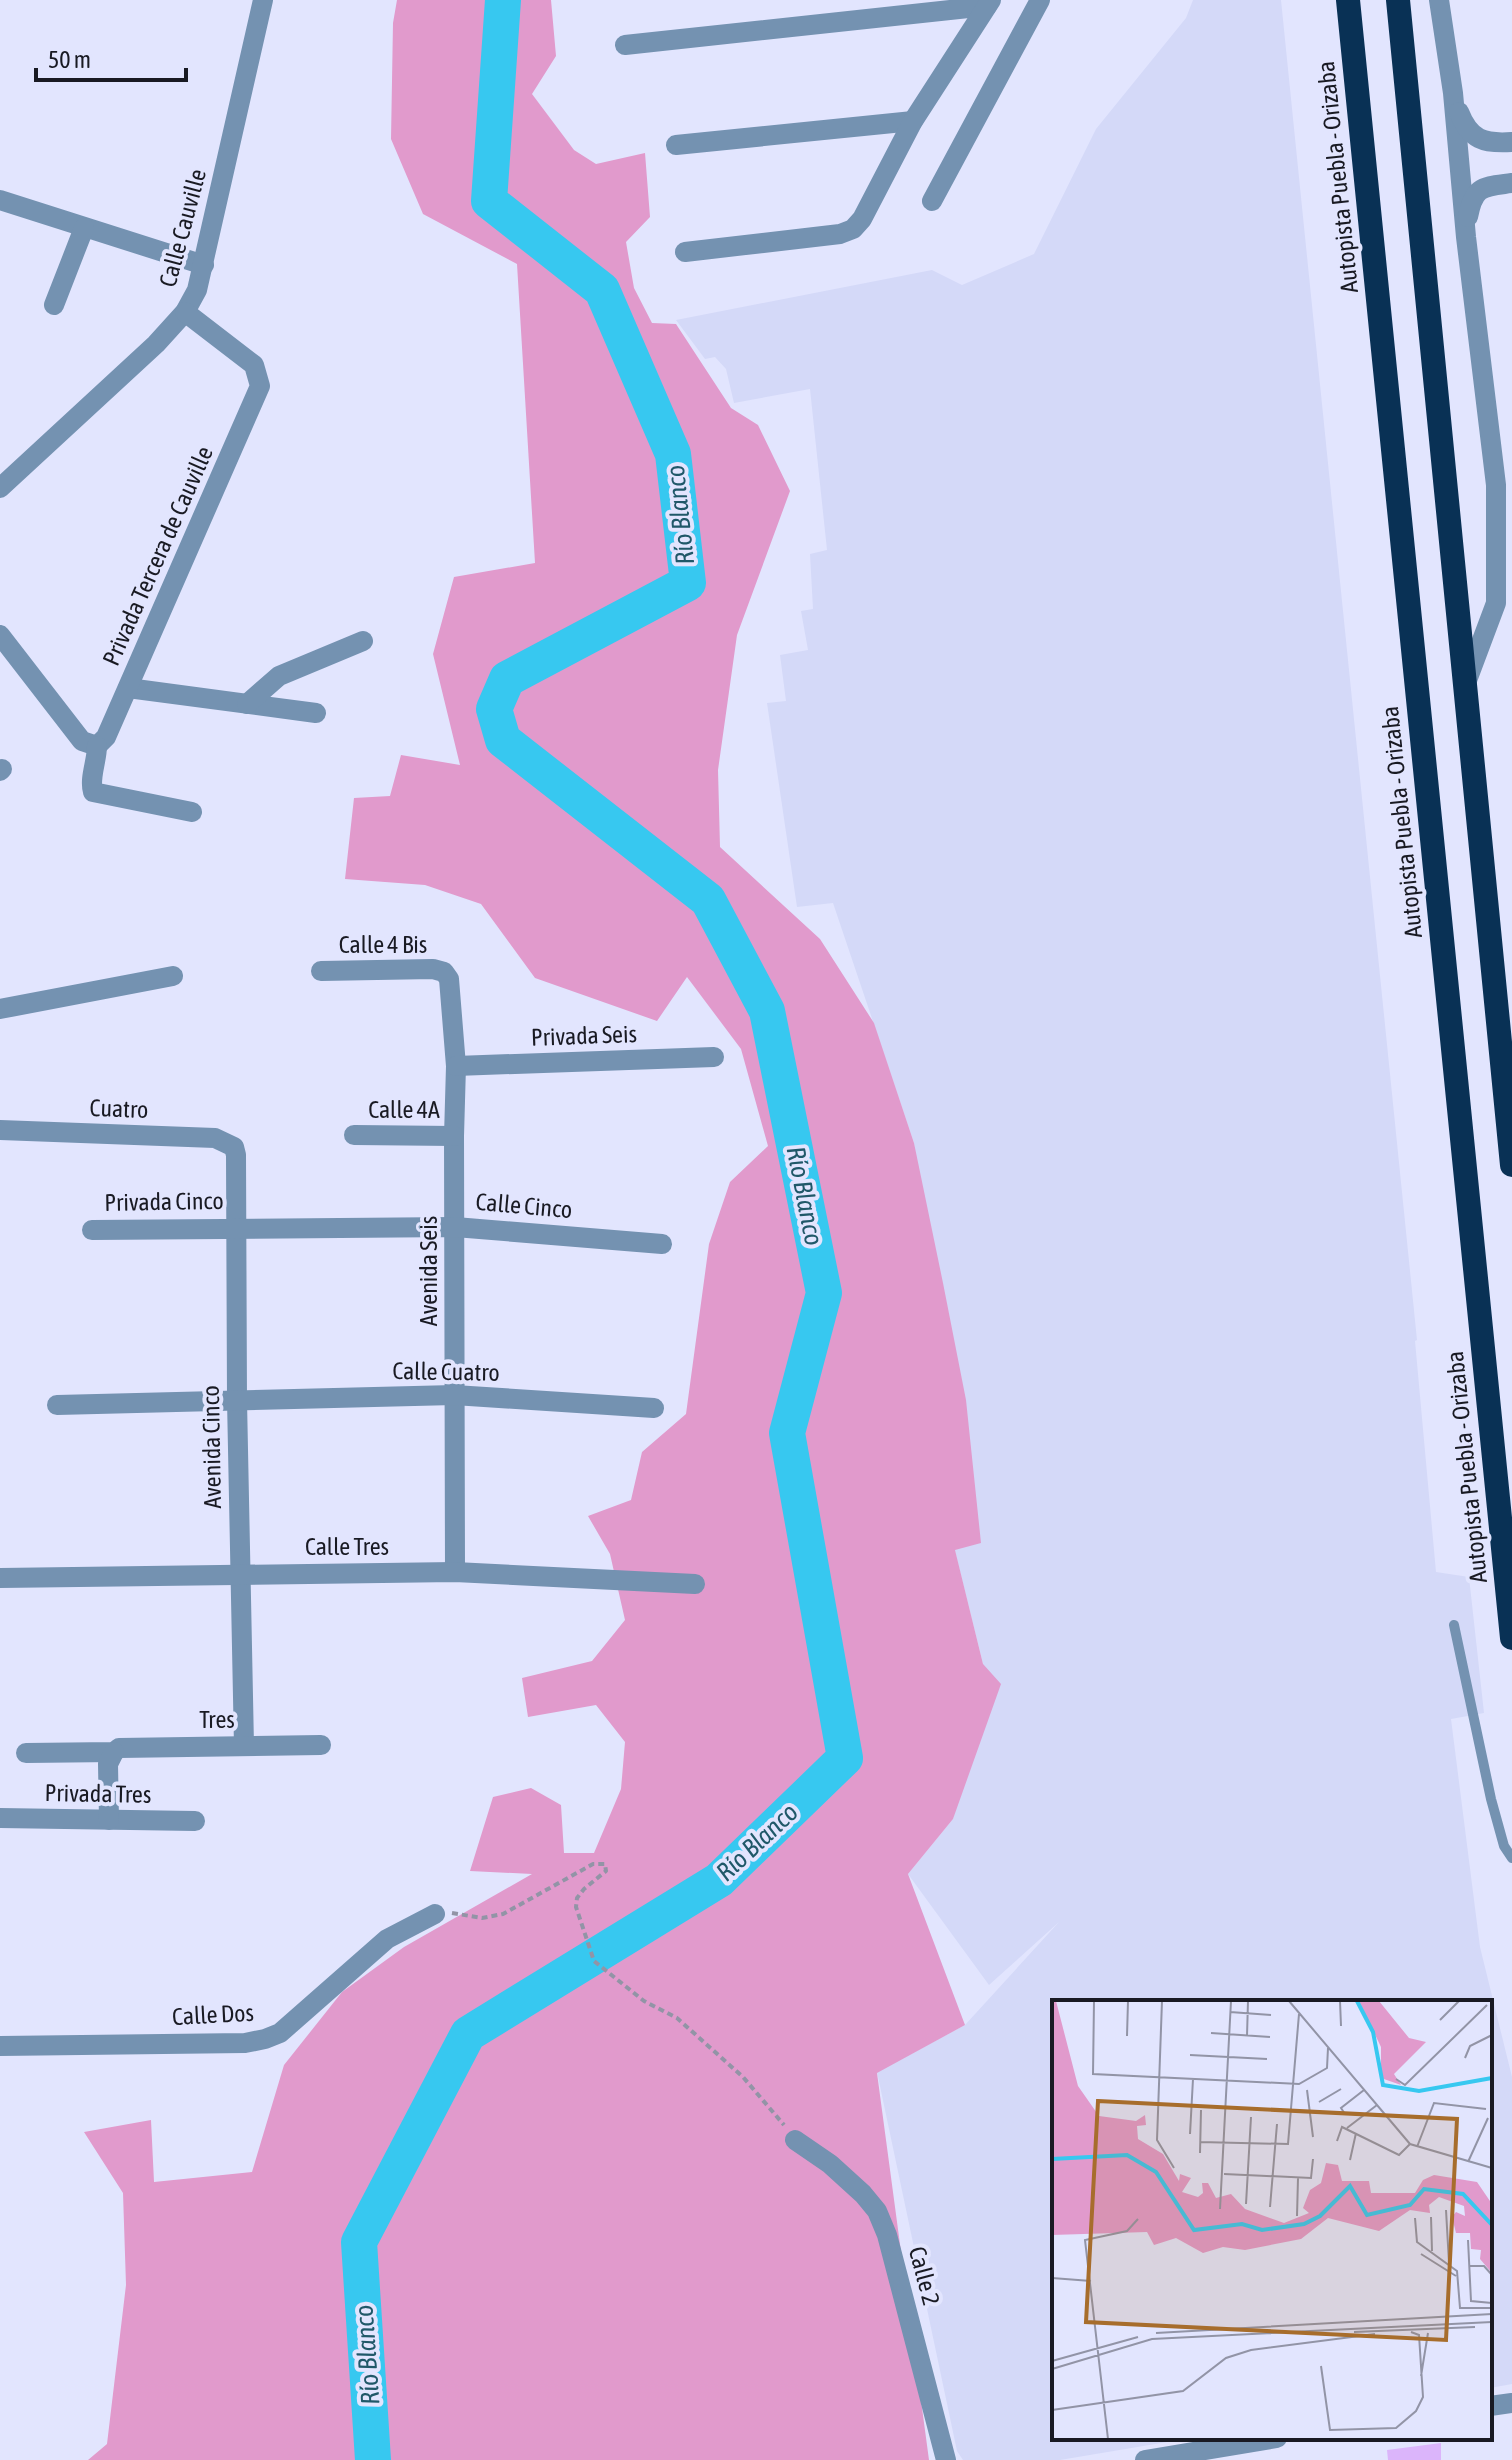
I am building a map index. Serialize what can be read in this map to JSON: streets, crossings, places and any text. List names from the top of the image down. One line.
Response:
{"streets":{"highway":["Autopista Puebla - Orizaba"],"street":["Calle Cauville","Privada Tercera de Cauville","Calle 4 Bis","Privada Seis","Cuatro","Calle 4A","Privada Cinco","Calle Cinco","Avenida Seis","Calle Cuatro","Avenida Cinco","Calle Tres","Tres","Privada Tres","Calle Dos","Calle 2"]},"crossings":[["Calle Cauville","Privada Tercera de Cauville"],["Calle 4 Bis","Avenida Seis"],["Privada Seis","Avenida Seis"],["Cuatro","Avenida Cinco"],["Calle 4A","Avenida Seis"],["Privada Cinco","Calle Cinco"],["Privada Cinco","Avenida Cinco"],["Calle Cinco","Avenida Seis"],["Calle Cinco","Avenida Cinco"],["Avenida Seis","Calle Cuatro"],["Avenida Seis","Calle Tres"],["Calle Cuatro","Avenida Cinco"],["Avenida Cinco","Calle Tres"],["Avenida Cinco","Tres"]],"water":["Río Blanco"],"scale_bar":"50 m"}
